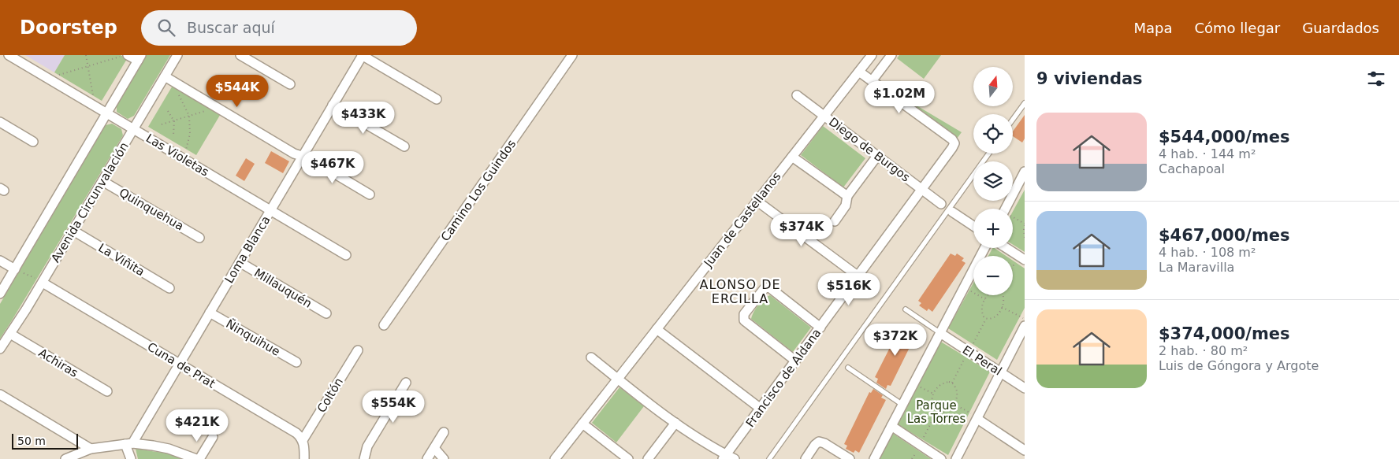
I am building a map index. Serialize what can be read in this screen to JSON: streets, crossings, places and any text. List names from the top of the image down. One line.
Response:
{"streets":{"street":["Diego de Burgos","Las Violetas","Camino Los Guindos","Avenida Circunvalación","Quinquehua","Juan de Castellanos","Loma Blanca","La Viñita","Millauquén","Ñinquihue","El Peral","Achiras","Cuna de Prat","Francisco de Aldana","Coltón"]},"crossings":[["Diego de Burgos","Juan de Castellanos"],["Diego de Burgos","Francisco de Aldana"],["Las Violetas","Avenida Circunvalación"],["Las Violetas","Loma Blanca"],["Avenida Circunvalación","Quinquehua"],["Avenida Circunvalación","La Viñita"],["Avenida Circunvalación","Achiras"],["Avenida Circunvalación","Cuna de Prat"],["Loma Blanca","Millauquén"],["Loma Blanca","Ñinquihue"],["Loma Blanca","Cuna de Prat"],["Cuna de Prat","Coltón"]],"districts":["ALONSO DE ERCILLA"],"parks":["Parque Las Torres"],"scale_bar":"50 m","north":"top","page":{"header":"Doorstep","search":"Buscar aquí","nav":["Mapa","Cómo llegar","Guardados"],"heading":"9 viviendas","map_buttons":["+","−"],"price":["$544K","$1.02M","$433K","$467K","$374K","$516K","$372K","$554K","$421K"],"list":[{"name":"$544,000/mes","note":"4 hab. · 144 m² · Cachapoal"},{"name":"$467,000/mes","note":"4 hab. · 108 m² · La Maravilla"},{"name":"$374,000/mes","note":"2 hab. · 80 m² · Luis de Góngora y Argote"}],"scale":"50 m"}}
